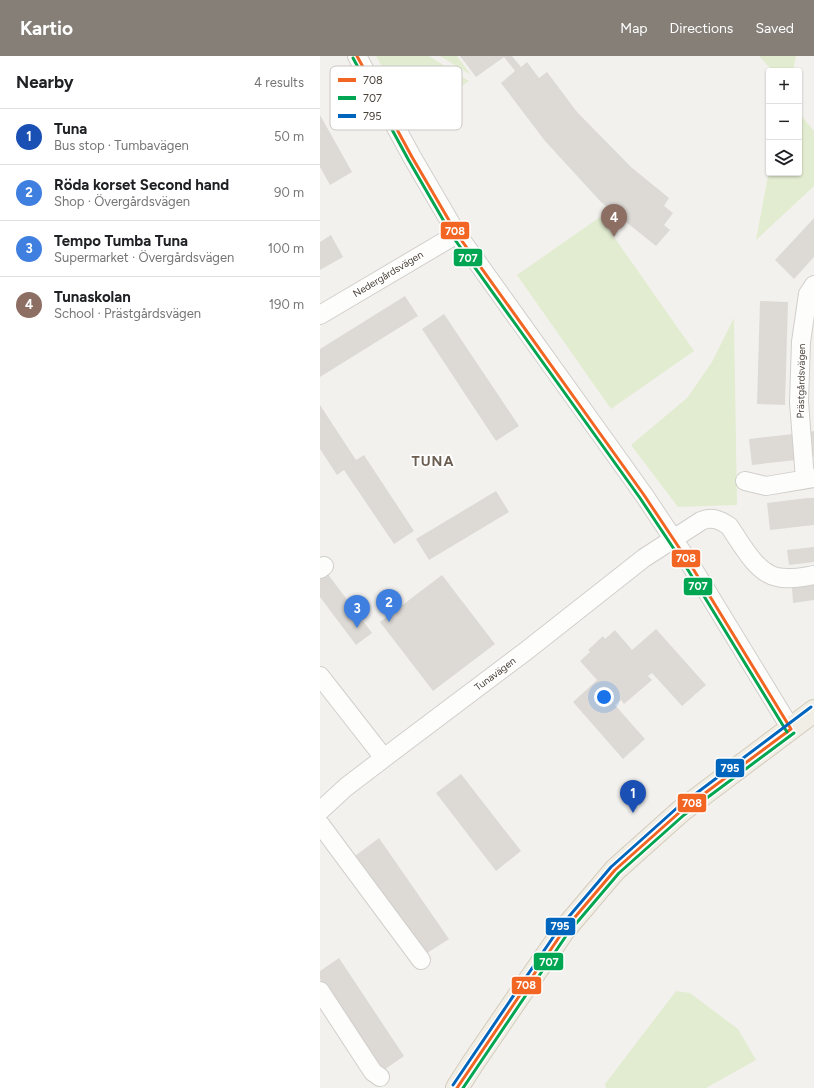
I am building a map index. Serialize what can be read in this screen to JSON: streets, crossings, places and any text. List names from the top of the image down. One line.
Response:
{"streets":{"street":["Nedergårdsvägen","Prästgårdsvägen","Tunavägen"]},"districts":["TUNA"],"lines":["transit line 708","transit line 707","transit line 795"],"legend":["708","707","795"],"page":{"header":"Kartio","nav":["Map","Directions","Saved"],"heading":["Nearby","4 results"],"map_buttons":["+","−"],"list":[{"mark":"1","name":"Tuna","note":"Bus stop · Tumbavägen","value":"50 m"},{"mark":"2","name":"Röda korset Second hand","note":"Shop · Övergårdsvägen","value":"90 m"},{"mark":"3","name":"Tempo Tumba Tuna","note":"Supermarket · Övergårdsvägen","value":"100 m"},{"mark":"4","name":"Tunaskolan","note":"School · Prästgårdsvägen","value":"190 m"}],"pins":["4","2","3","1"]}}
